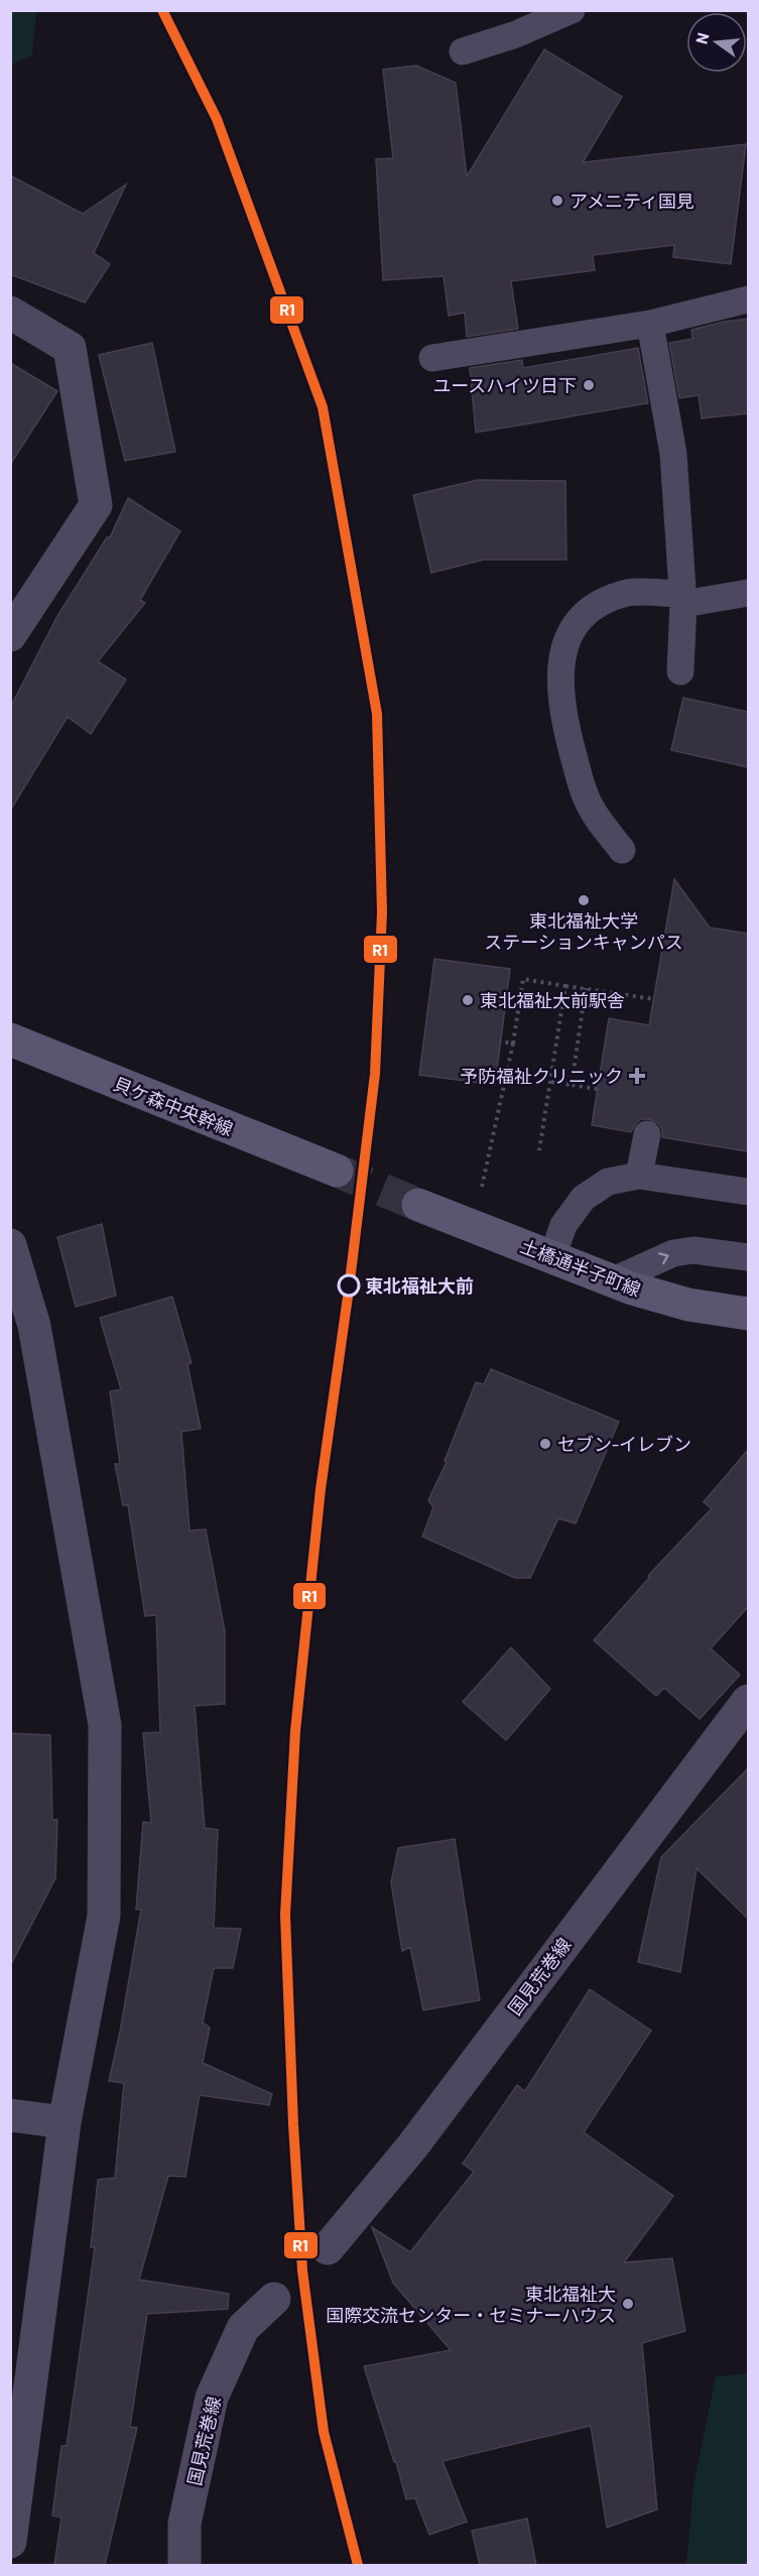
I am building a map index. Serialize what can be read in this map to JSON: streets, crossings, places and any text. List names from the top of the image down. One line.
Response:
{"streets":{"street":["貝ケ森中央幹線","土橋通半子町線","国見荒巻線"]},"places":{"other":["アメニティ国見","ユースハイツ日下","東北福祉大学 ステーションキャンパス","東北福祉大前駅舎","東北福祉大前","セブン-イレブン","東北福祉大 国際交流センター・セミナーハウス"],"health":["予防福祉クリニック"]},"lines":["transit line R1"],"north":"left"}
